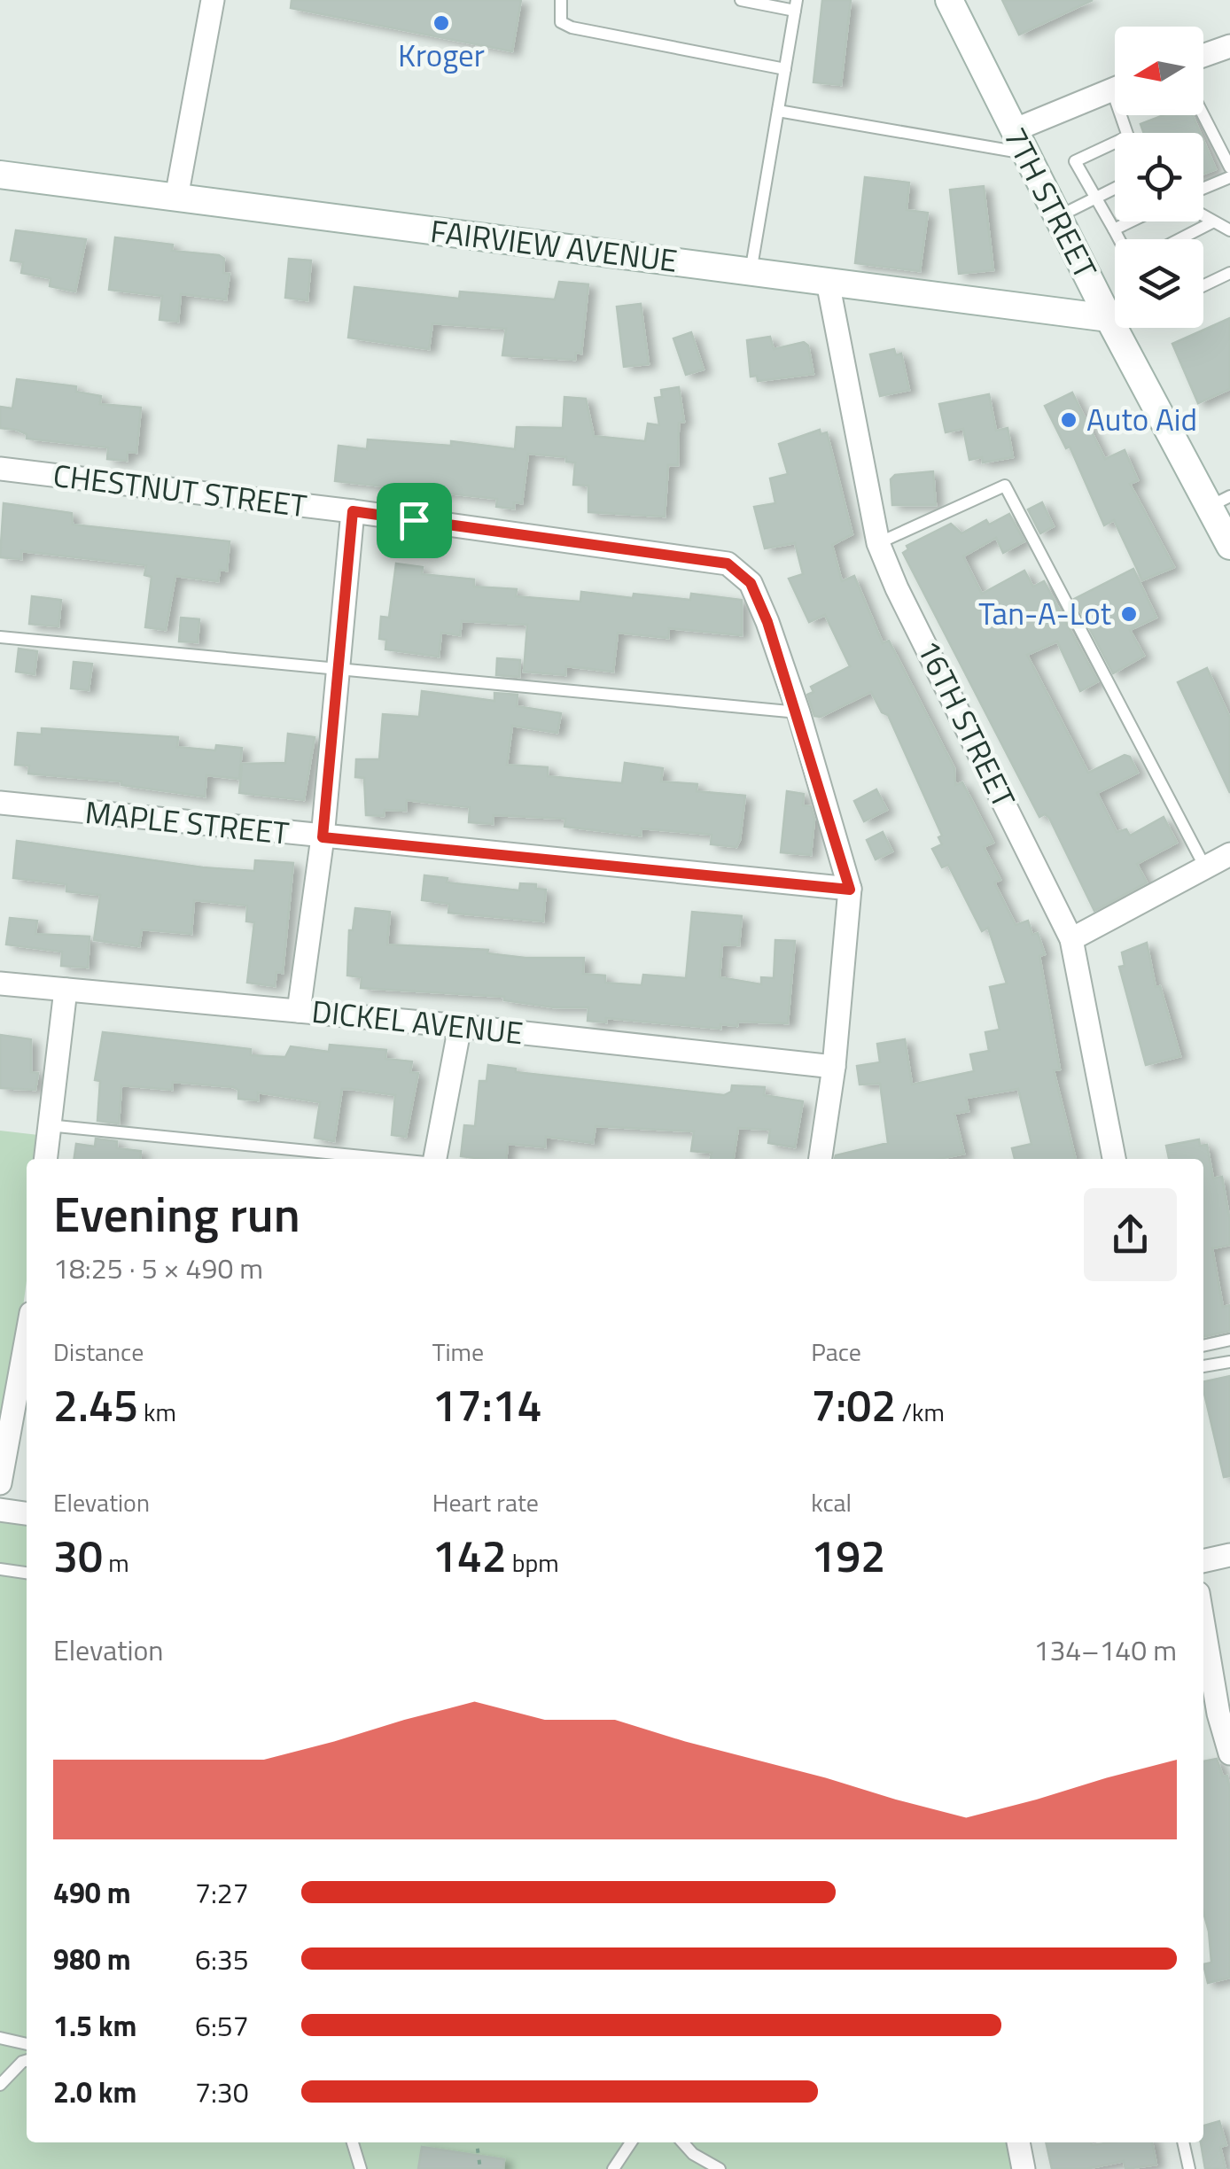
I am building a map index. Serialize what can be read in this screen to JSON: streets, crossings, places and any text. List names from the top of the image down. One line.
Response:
{"streets":{"street":["7TH STREET","FAIRVIEW AVENUE","CHESTNUT STREET","16TH STREET","MAPLE STREET","DICKEL AVENUE"]},"crossings":[["7TH STREET","FAIRVIEW AVENUE"],["FAIRVIEW AVENUE","16TH STREET"]],"places":["Kroger","Auto Aid","Tan-A-Lot"],"north":"left","page":{"heading":["Evening run","18:25 · 5 × 490 m"],"stats":[["Distance","2.45 km"],["Time","17:14"],["Pace","7:02 /km"],["Elevation","30 m"],["Heart rate","142 bpm"],["kcal","192"]],"chart":["Elevation","134–140 m"],"list":[{"name":"490 m","note":"7:27"},{"name":"980 m","note":"6:35"},{"name":"1.5 km","note":"6:57"},{"name":"2.0 km","note":"7:30"}]}}
